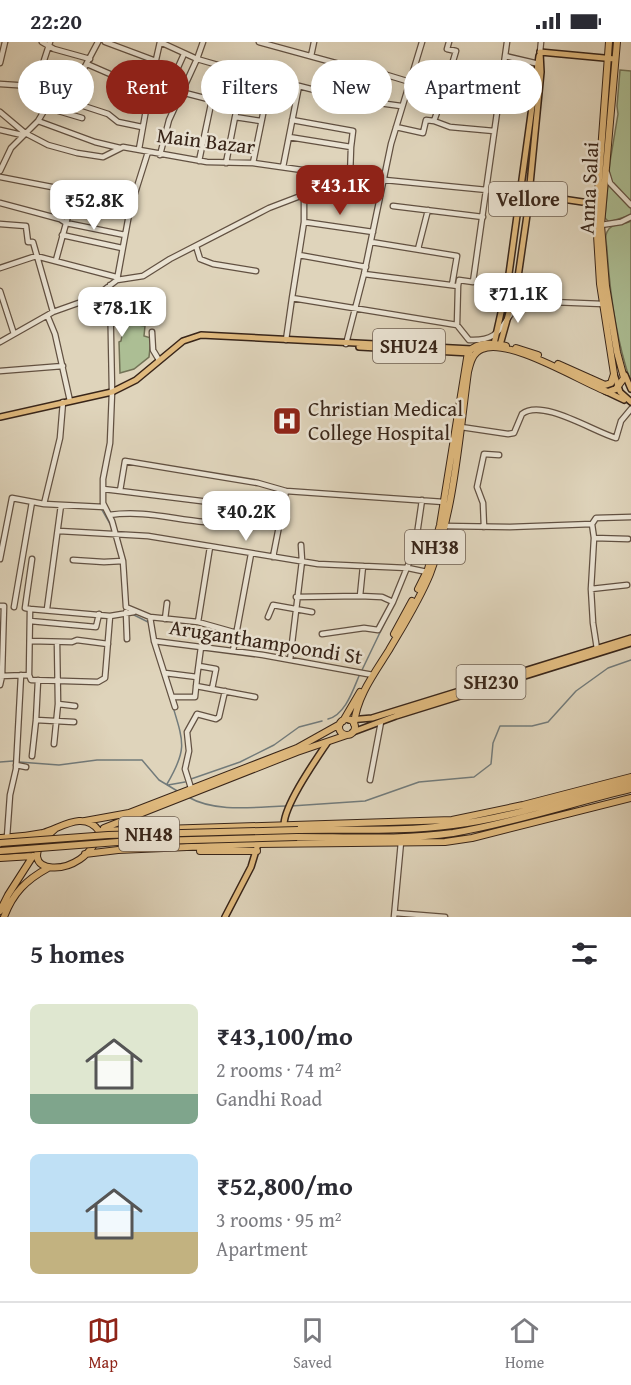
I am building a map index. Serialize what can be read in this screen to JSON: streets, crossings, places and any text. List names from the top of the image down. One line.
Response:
{"streets":{"highway":["Anna Salai","NH38","NH48"],"main road":["Vellore","SHU24","SH230"],"street":["Main Bazar","Aruganthampoondi St"]},"crossings":[["Main Bazar","Vellore"],["SHU24","NH38"],["NH38","Aruganthampoondi St"],["NH38","SH230"]],"places":{"hospital":["Christian Medical College Hospital"]},"page":{"status":"22:20","chip":["Buy","Rent","Filters","New","Apartment"],"price":["₹43.1K","₹52.8K","₹71.1K","₹78.1K","₹40.2K"],"heading":"5 homes","list":[{"name":"₹43,100/mo","note":"2 rooms · 74 m² · Gandhi Road"},{"name":"₹52,800/mo","note":"3 rooms · 95 m² · Apartment"}],"tabs":["Map","Saved","Home"]}}
